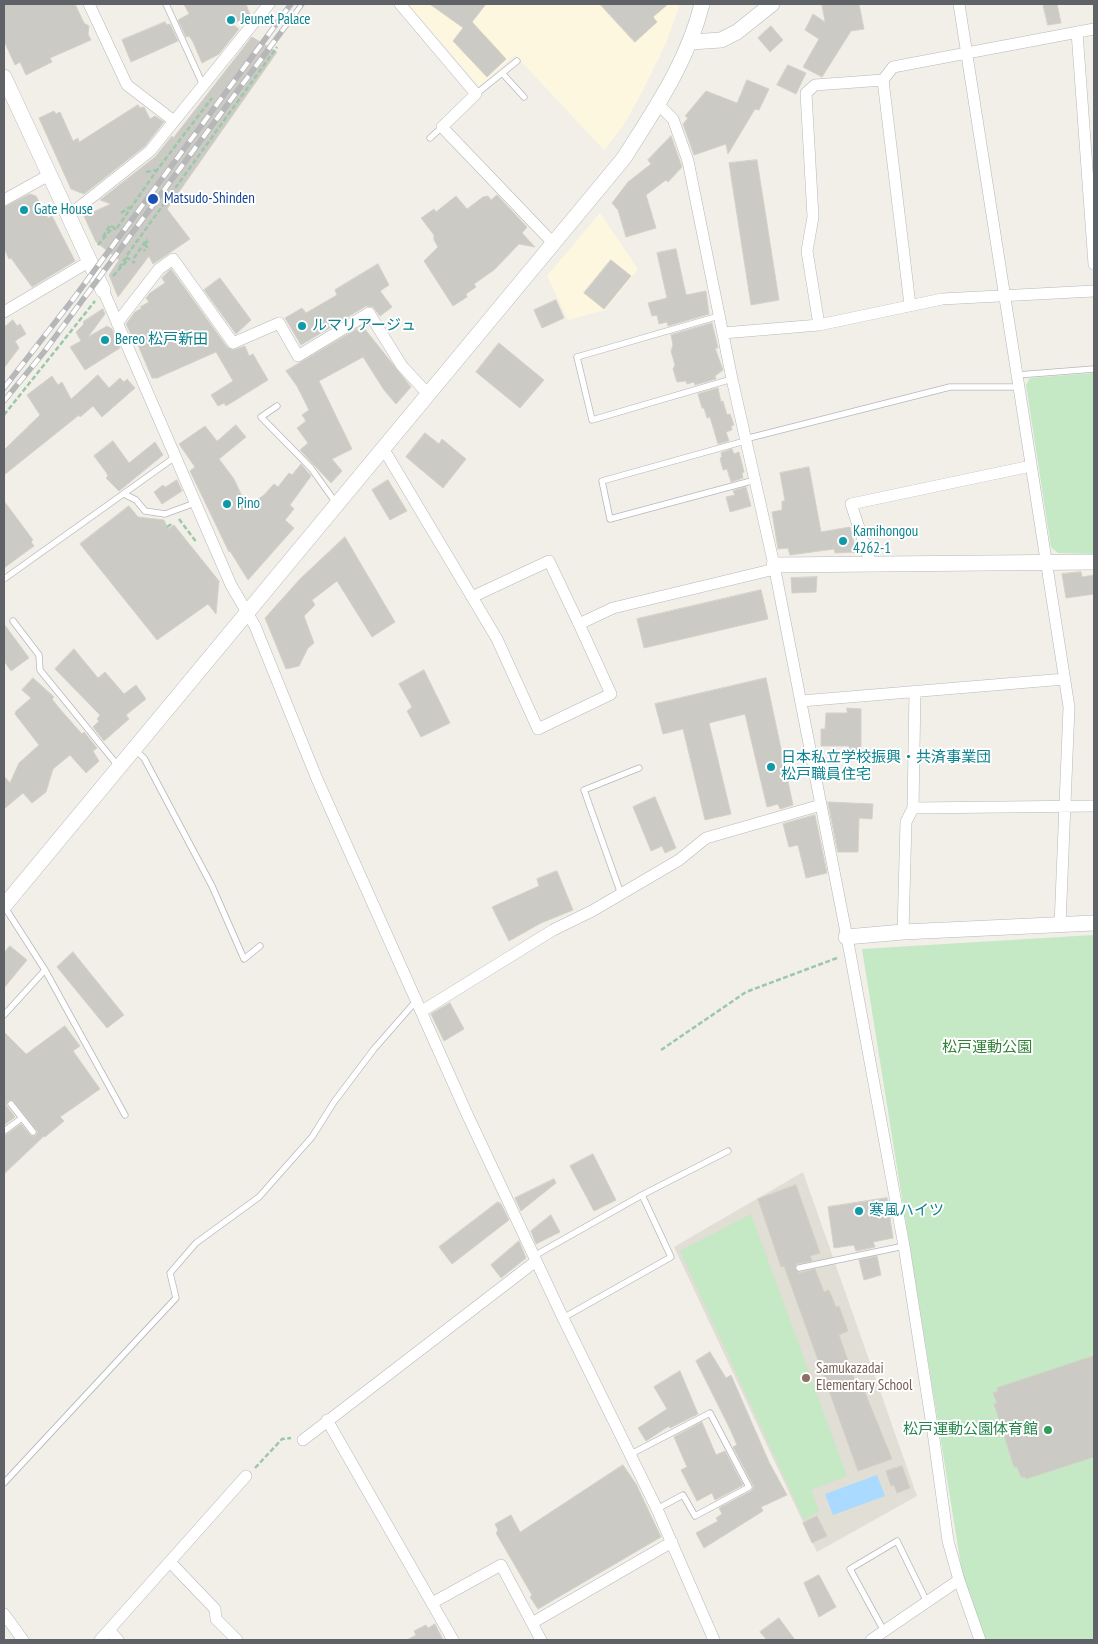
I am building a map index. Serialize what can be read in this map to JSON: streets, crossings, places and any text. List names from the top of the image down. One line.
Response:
{"parks":["松戸運動公園"],"places":["Jeunet Palace","Matsudo-Shinden","Gate House","ルマリアージュ","Bereo 松戸新田","Pino","Kamihongou 4262-1","日本私立学校振興・共済事業団 松戸職員住宅","寒風ハイツ","Samukazadai Elementary School","松戸運動公園体育館"]}
